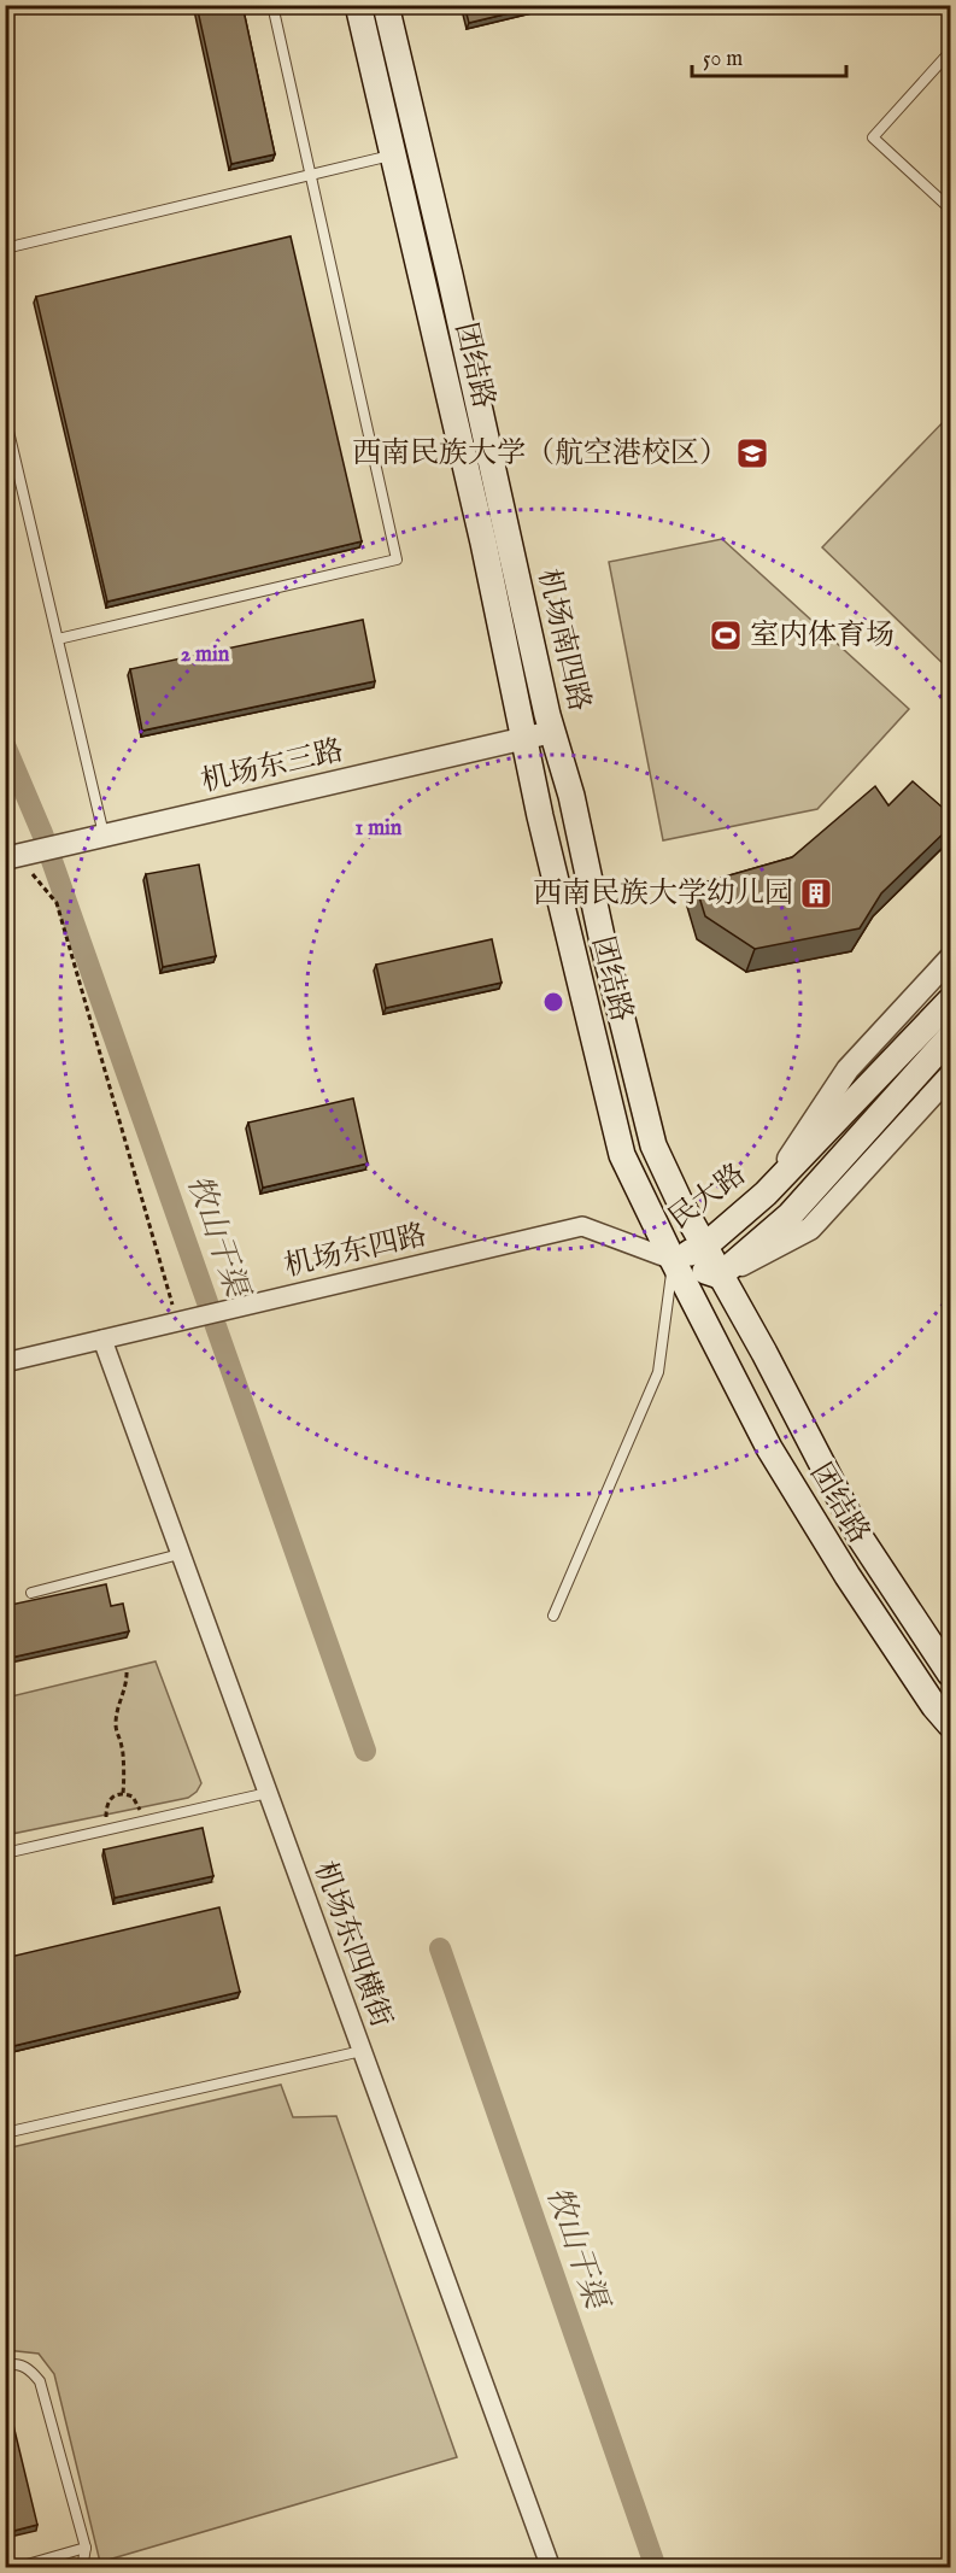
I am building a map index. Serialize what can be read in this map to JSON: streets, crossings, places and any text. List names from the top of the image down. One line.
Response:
{"streets":{"main road":["团结路","机场南四路","民大路"],"street":["机场东三路","机场东四路","机场东四横街"]},"crossings":[["团结路","机场南四路"],["团结路","机场东三路"],["团结路","民大路"],["团结路","机场东四路"],["机场南四路","机场东三路"],["机场南四路","民大路"],["民大路","机场东四路"],["机场东四路","机场东四横街"]],"water":["牧山干渠"],"places":{"school or university":["西南民族大学（航空港校区）"],"sports":["室内体育场"],"building":["西南民族大学幼儿园"]},"scale_bar":"50 m","rings":["2 min","1 min"]}
